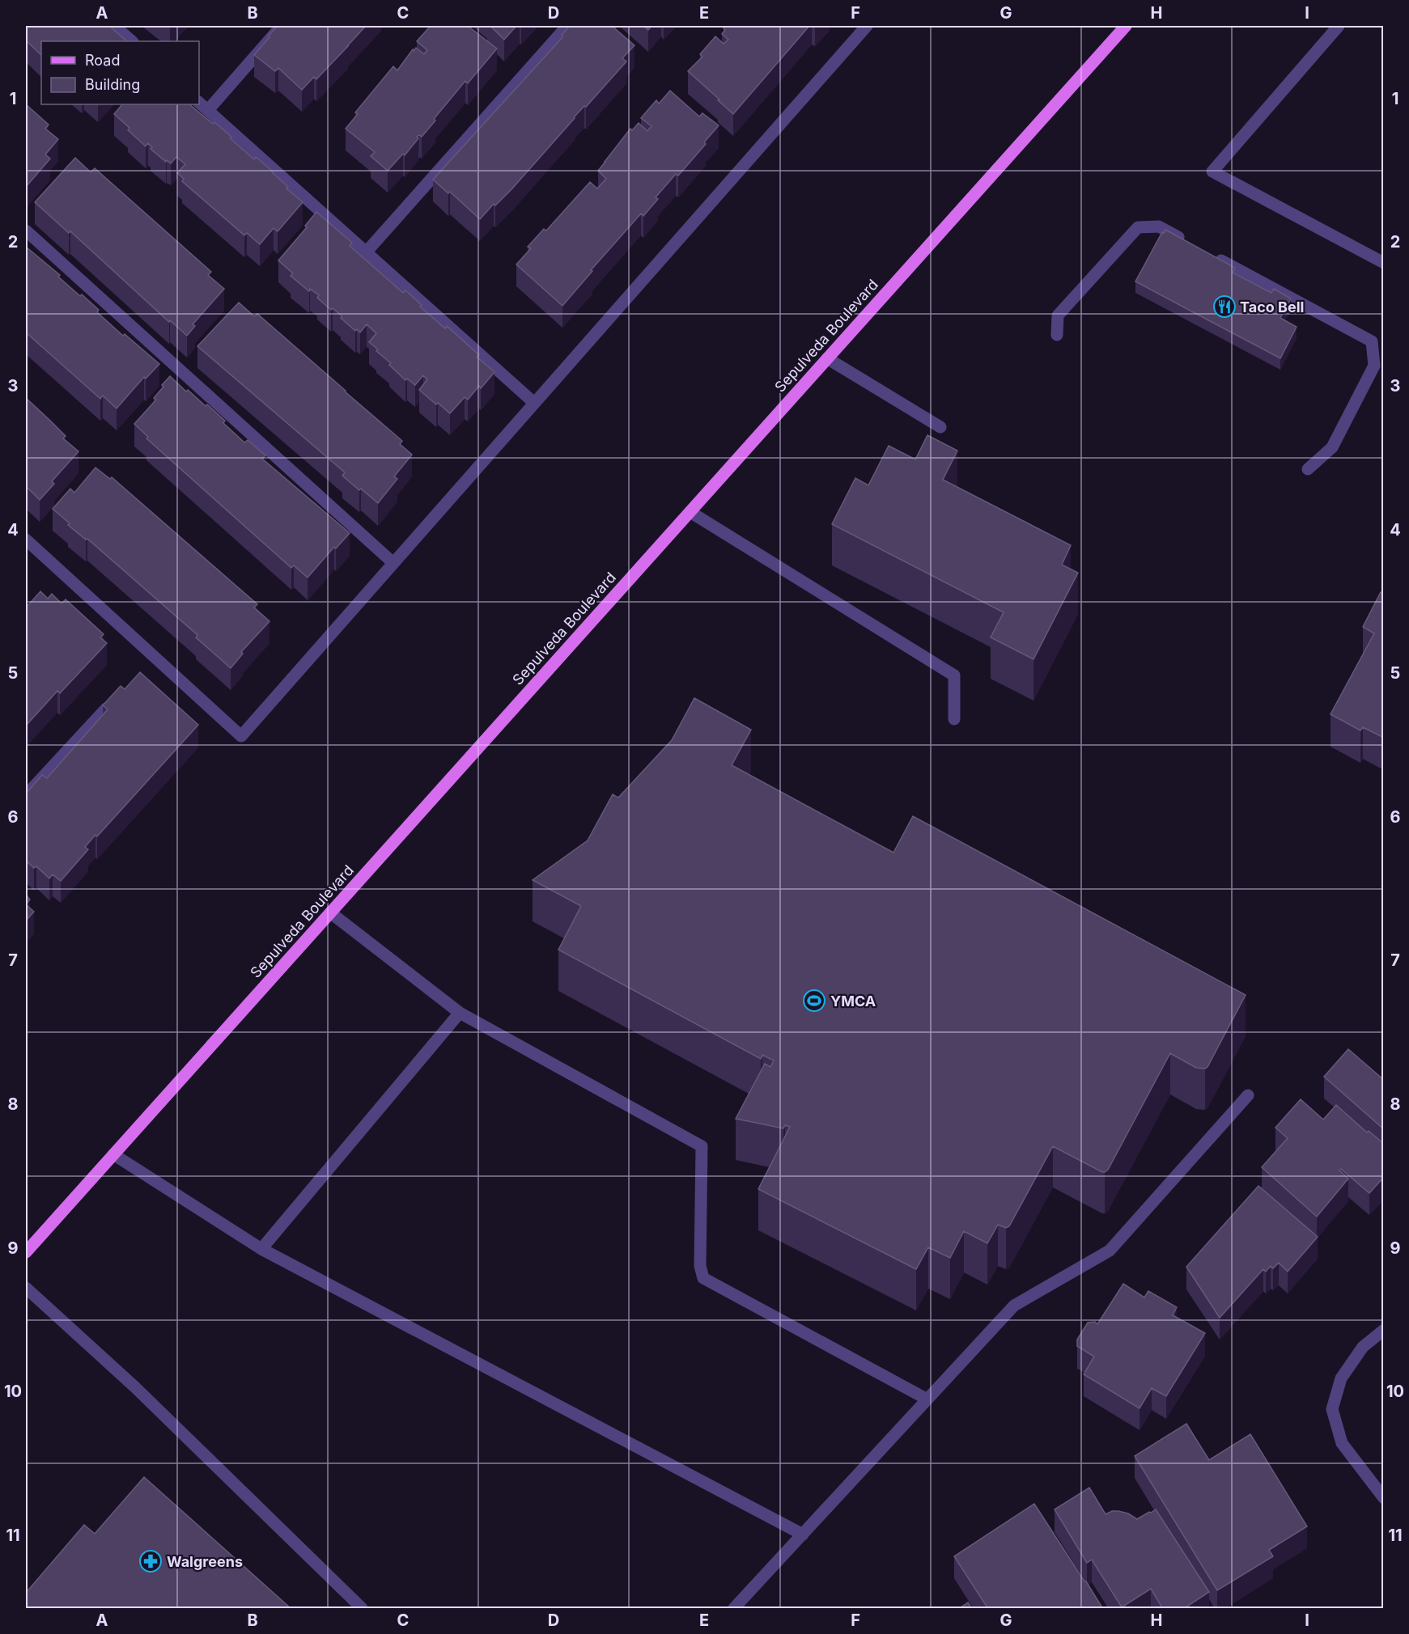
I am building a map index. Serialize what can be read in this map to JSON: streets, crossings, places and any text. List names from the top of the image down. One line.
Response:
{"streets":{"main road":["Sepulveda Boulevard"]},"places":{"restaurant":["Taco Bell"],"sports":["YMCA"],"pharmacy":["Walgreens"]},"legend":["Road","Building"],"grid":{"columns":["A","B","C","D","E","F","G","H","I"],"rows":["1","2","3","4","5","6","7","8","9","10","11"]}}
